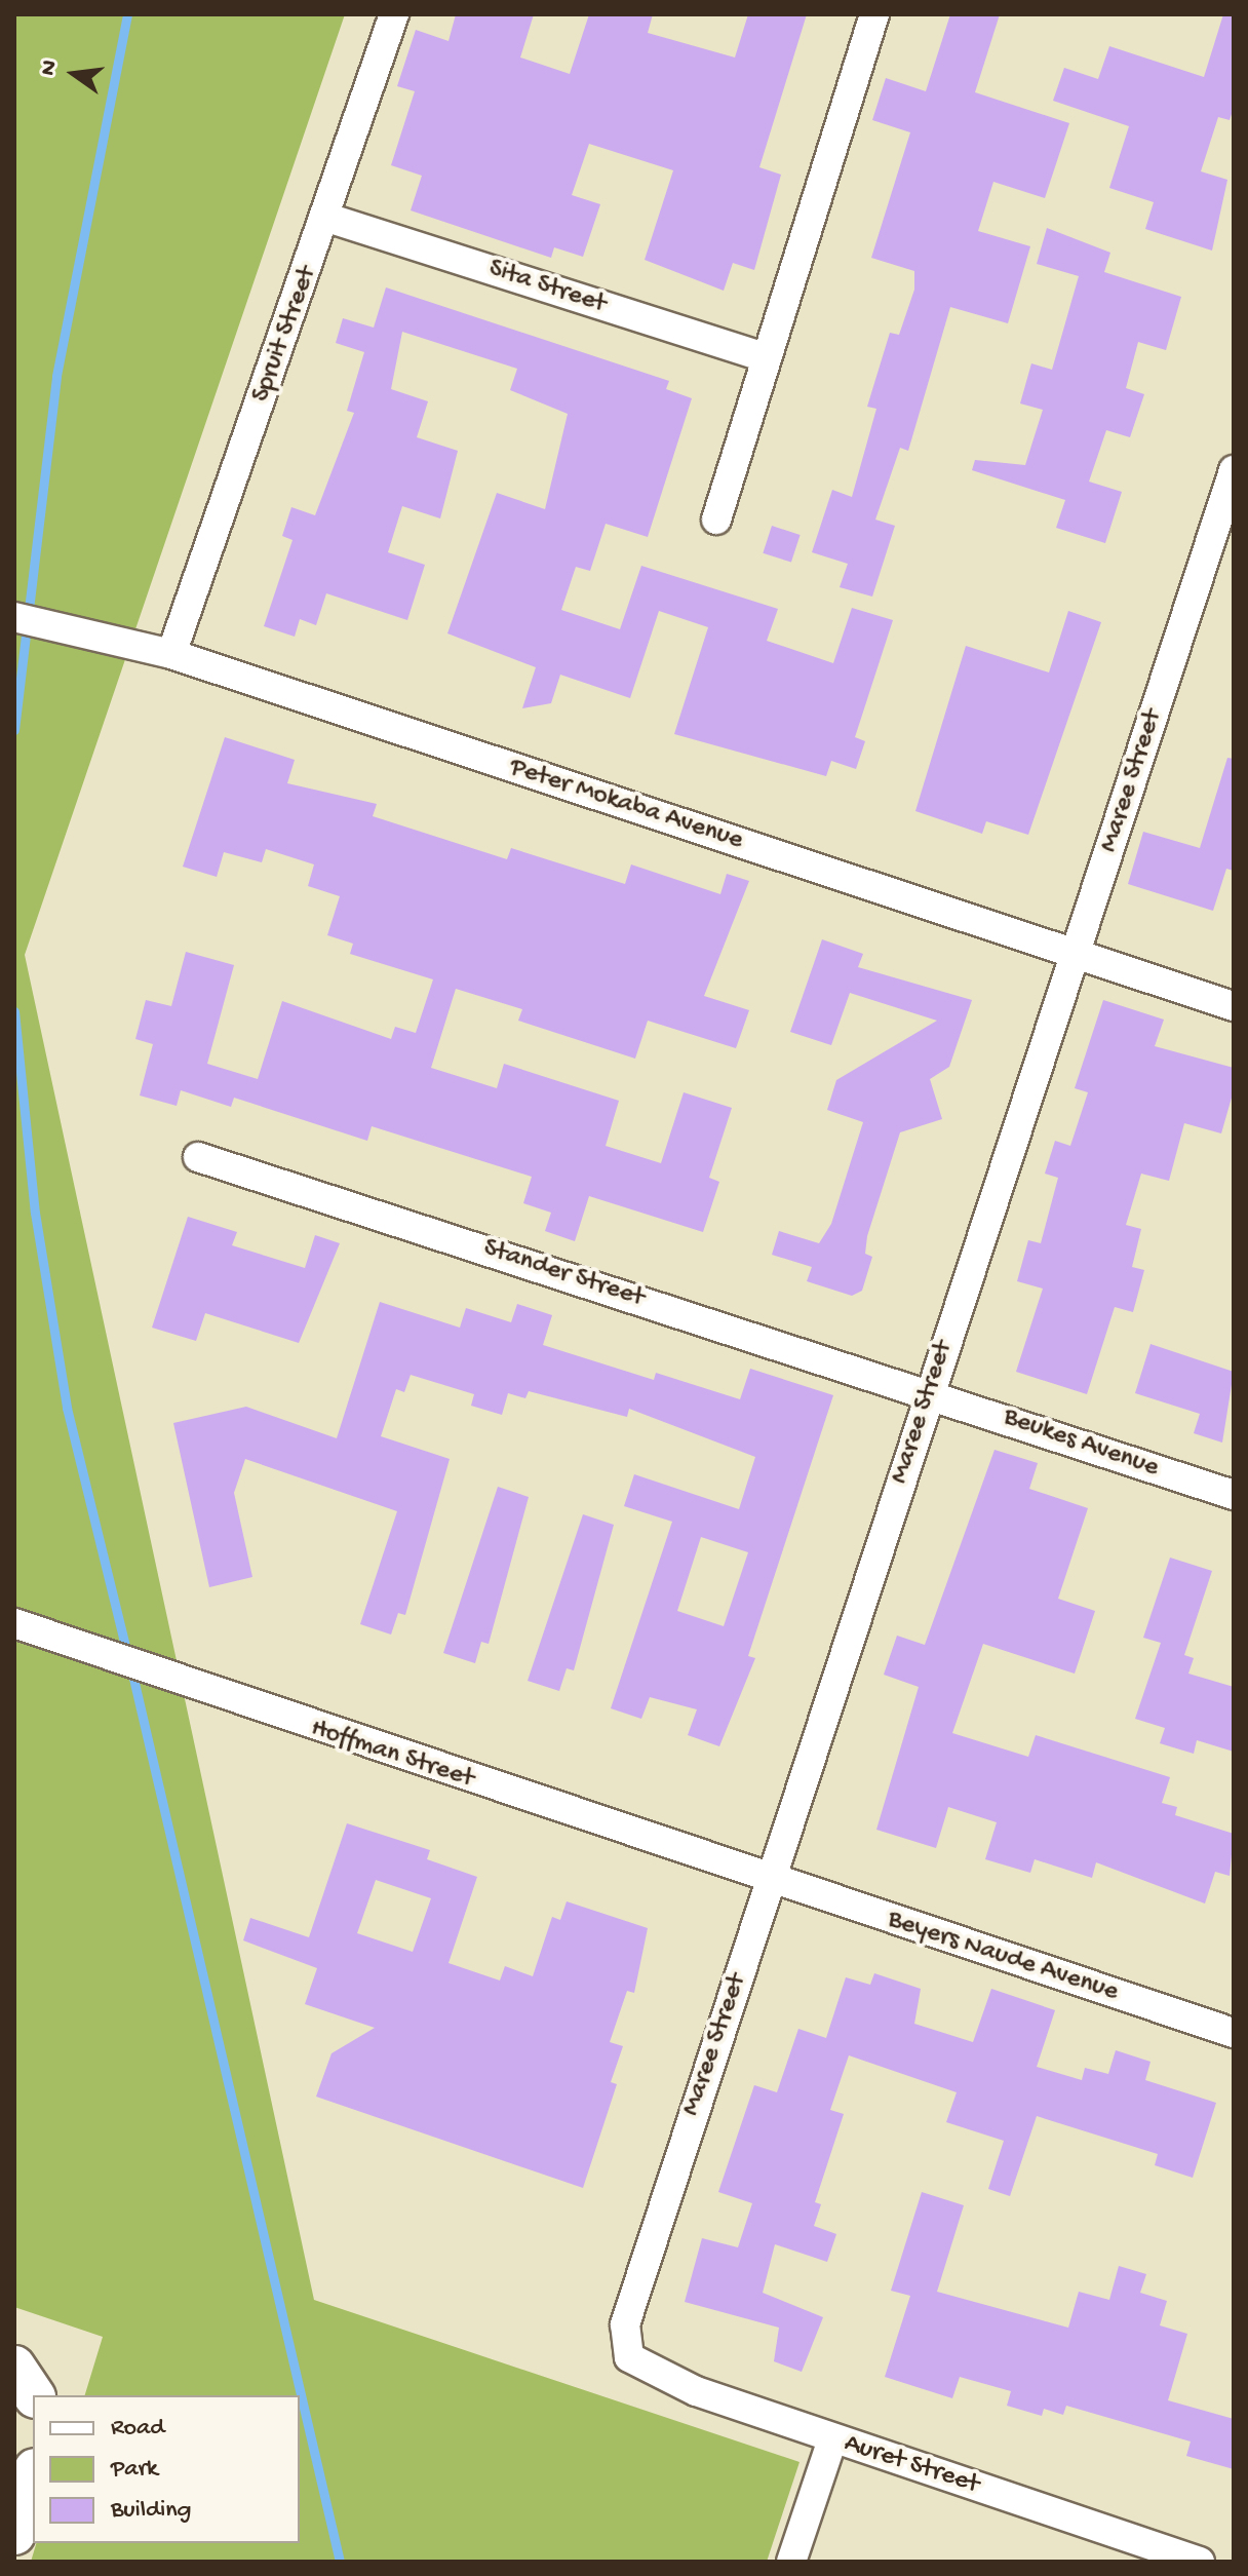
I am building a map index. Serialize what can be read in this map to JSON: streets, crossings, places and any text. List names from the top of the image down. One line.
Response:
{"streets":{"street":["Sita Street","Spruit Street","Maree Street","Peter Mokaba Avenue","Stander Street","Beukes Avenue","Hoffman Street","Beyers Naude Avenue","Auret Street"]},"crossings":[["Sita Street","Spruit Street"],["Spruit Street","Peter Mokaba Avenue"],["Maree Street","Peter Mokaba Avenue"],["Maree Street","Stander Street"],["Maree Street","Beukes Avenue"],["Maree Street","Hoffman Street"],["Maree Street","Beyers Naude Avenue"],["Maree Street","Auret Street"],["Stander Street","Beukes Avenue"],["Hoffman Street","Beyers Naude Avenue"]],"legend":["Road","Park","Building"],"north":"left"}
